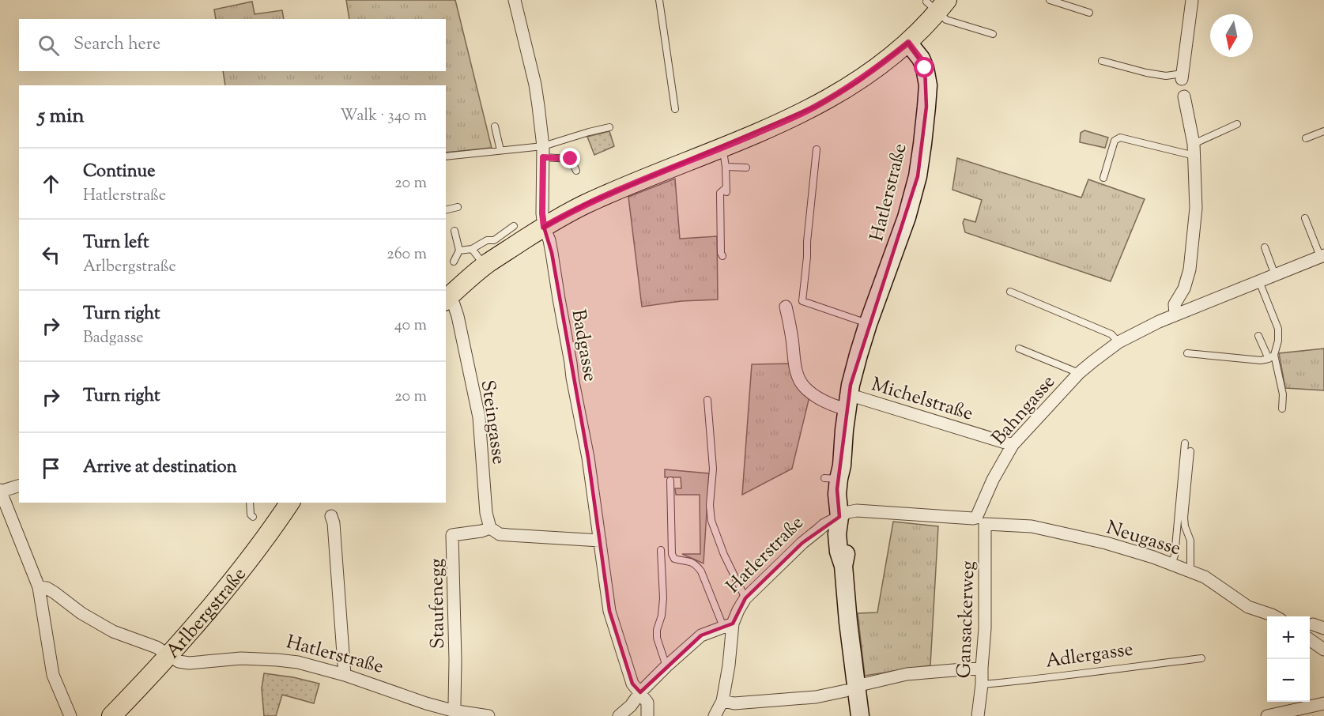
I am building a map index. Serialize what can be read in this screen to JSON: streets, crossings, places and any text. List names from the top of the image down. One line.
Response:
{"streets":{"main road":["Arlbergstraße"],"street":["Hatlerstraße","Badgasse","Michelstraße","Bahngasse","Steingasse","Neugasse","Staufenegg","Gansackerweg"],"lane":["Adlergasse"]},"crossings":[["Hatlerstraße","Michelstraße"],["Hatlerstraße","Staufenegg"],["Hatlerstraße","Arlbergstraße"],["Michelstraße","Bahngasse"],["Bahngasse","Neugasse"],["Bahngasse","Gansackerweg"],["Steingasse","Staufenegg"],["Neugasse","Gansackerweg"],["Gansackerweg","Adlergasse"]],"north":"bottom","page":{"search":"Search here","heading":["5 min","Walk · 340 m"],"list":[["Continue","Hatlerstraße","20 m"],["Turn left","Arlbergstraße","260 m"],["Turn right","Badgasse","40 m"],["Turn right","20 m"],"Arrive at destination"],"map_buttons":["+","−"]}}
